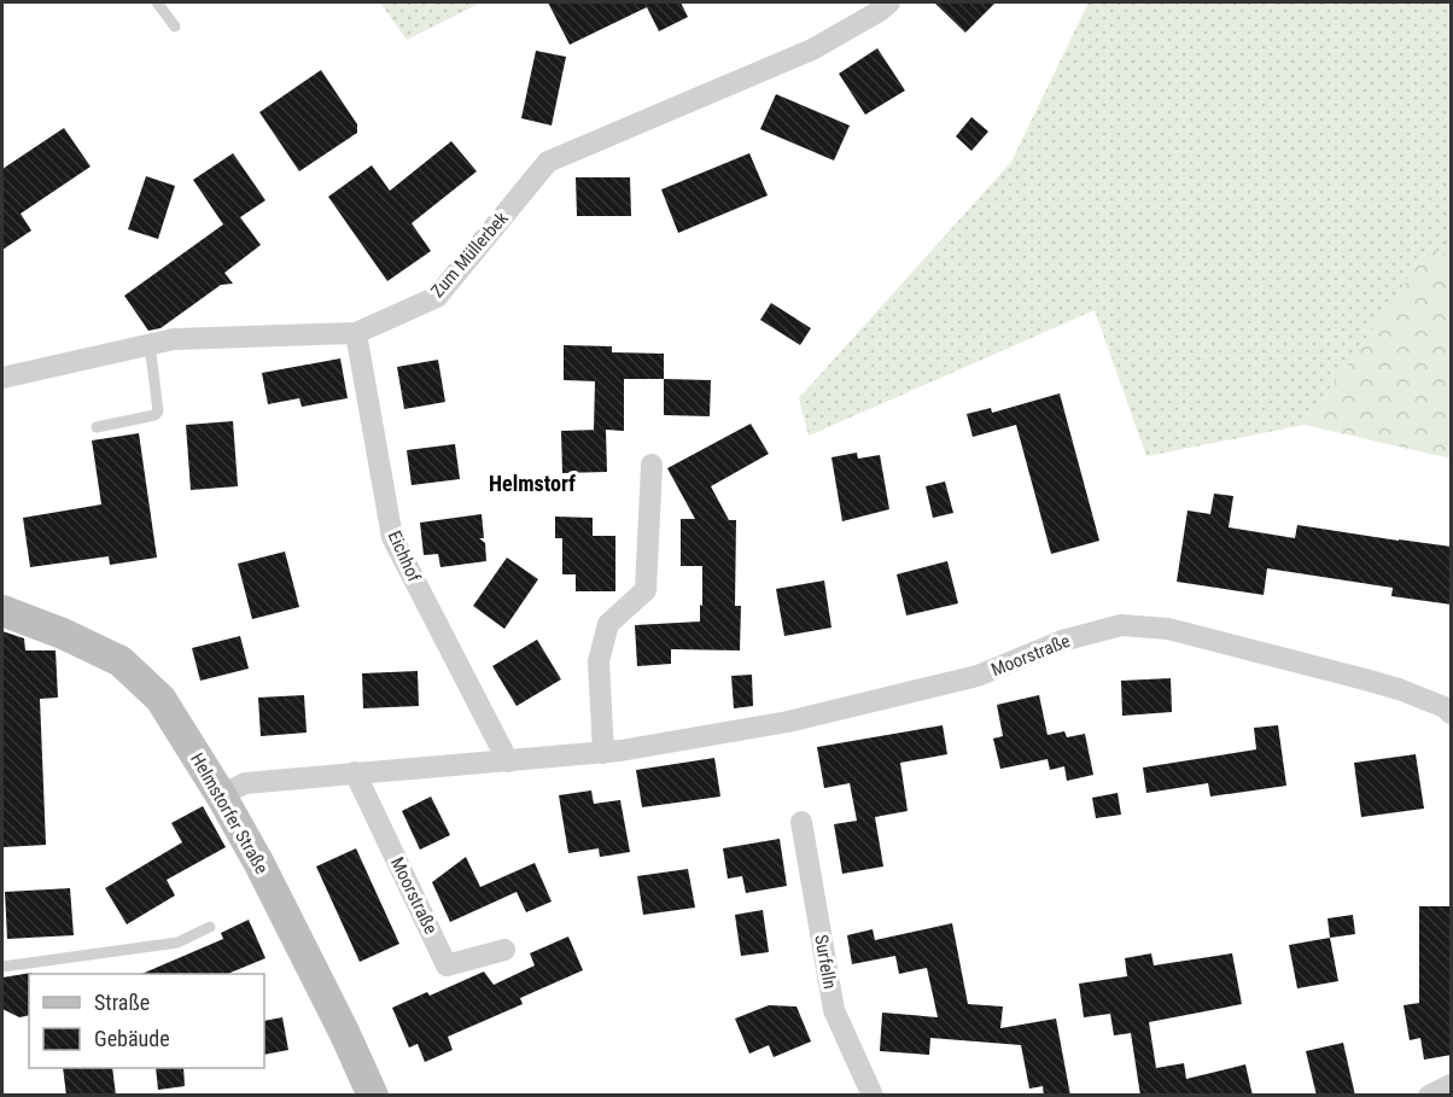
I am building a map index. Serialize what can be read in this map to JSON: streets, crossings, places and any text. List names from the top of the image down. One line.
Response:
{"streets":{"main road":["Helmstorfer Straße"],"street":["Zum Müllerbek","Eichhof","Moorstraße","Surfelln"]},"crossings":[["Zum Müllerbek","Eichhof"],["Eichhof","Moorstraße"],["Moorstraße","Helmstorfer Straße"]],"districts":["Helmstorf"],"legend":["Straße","Gebäude"]}
